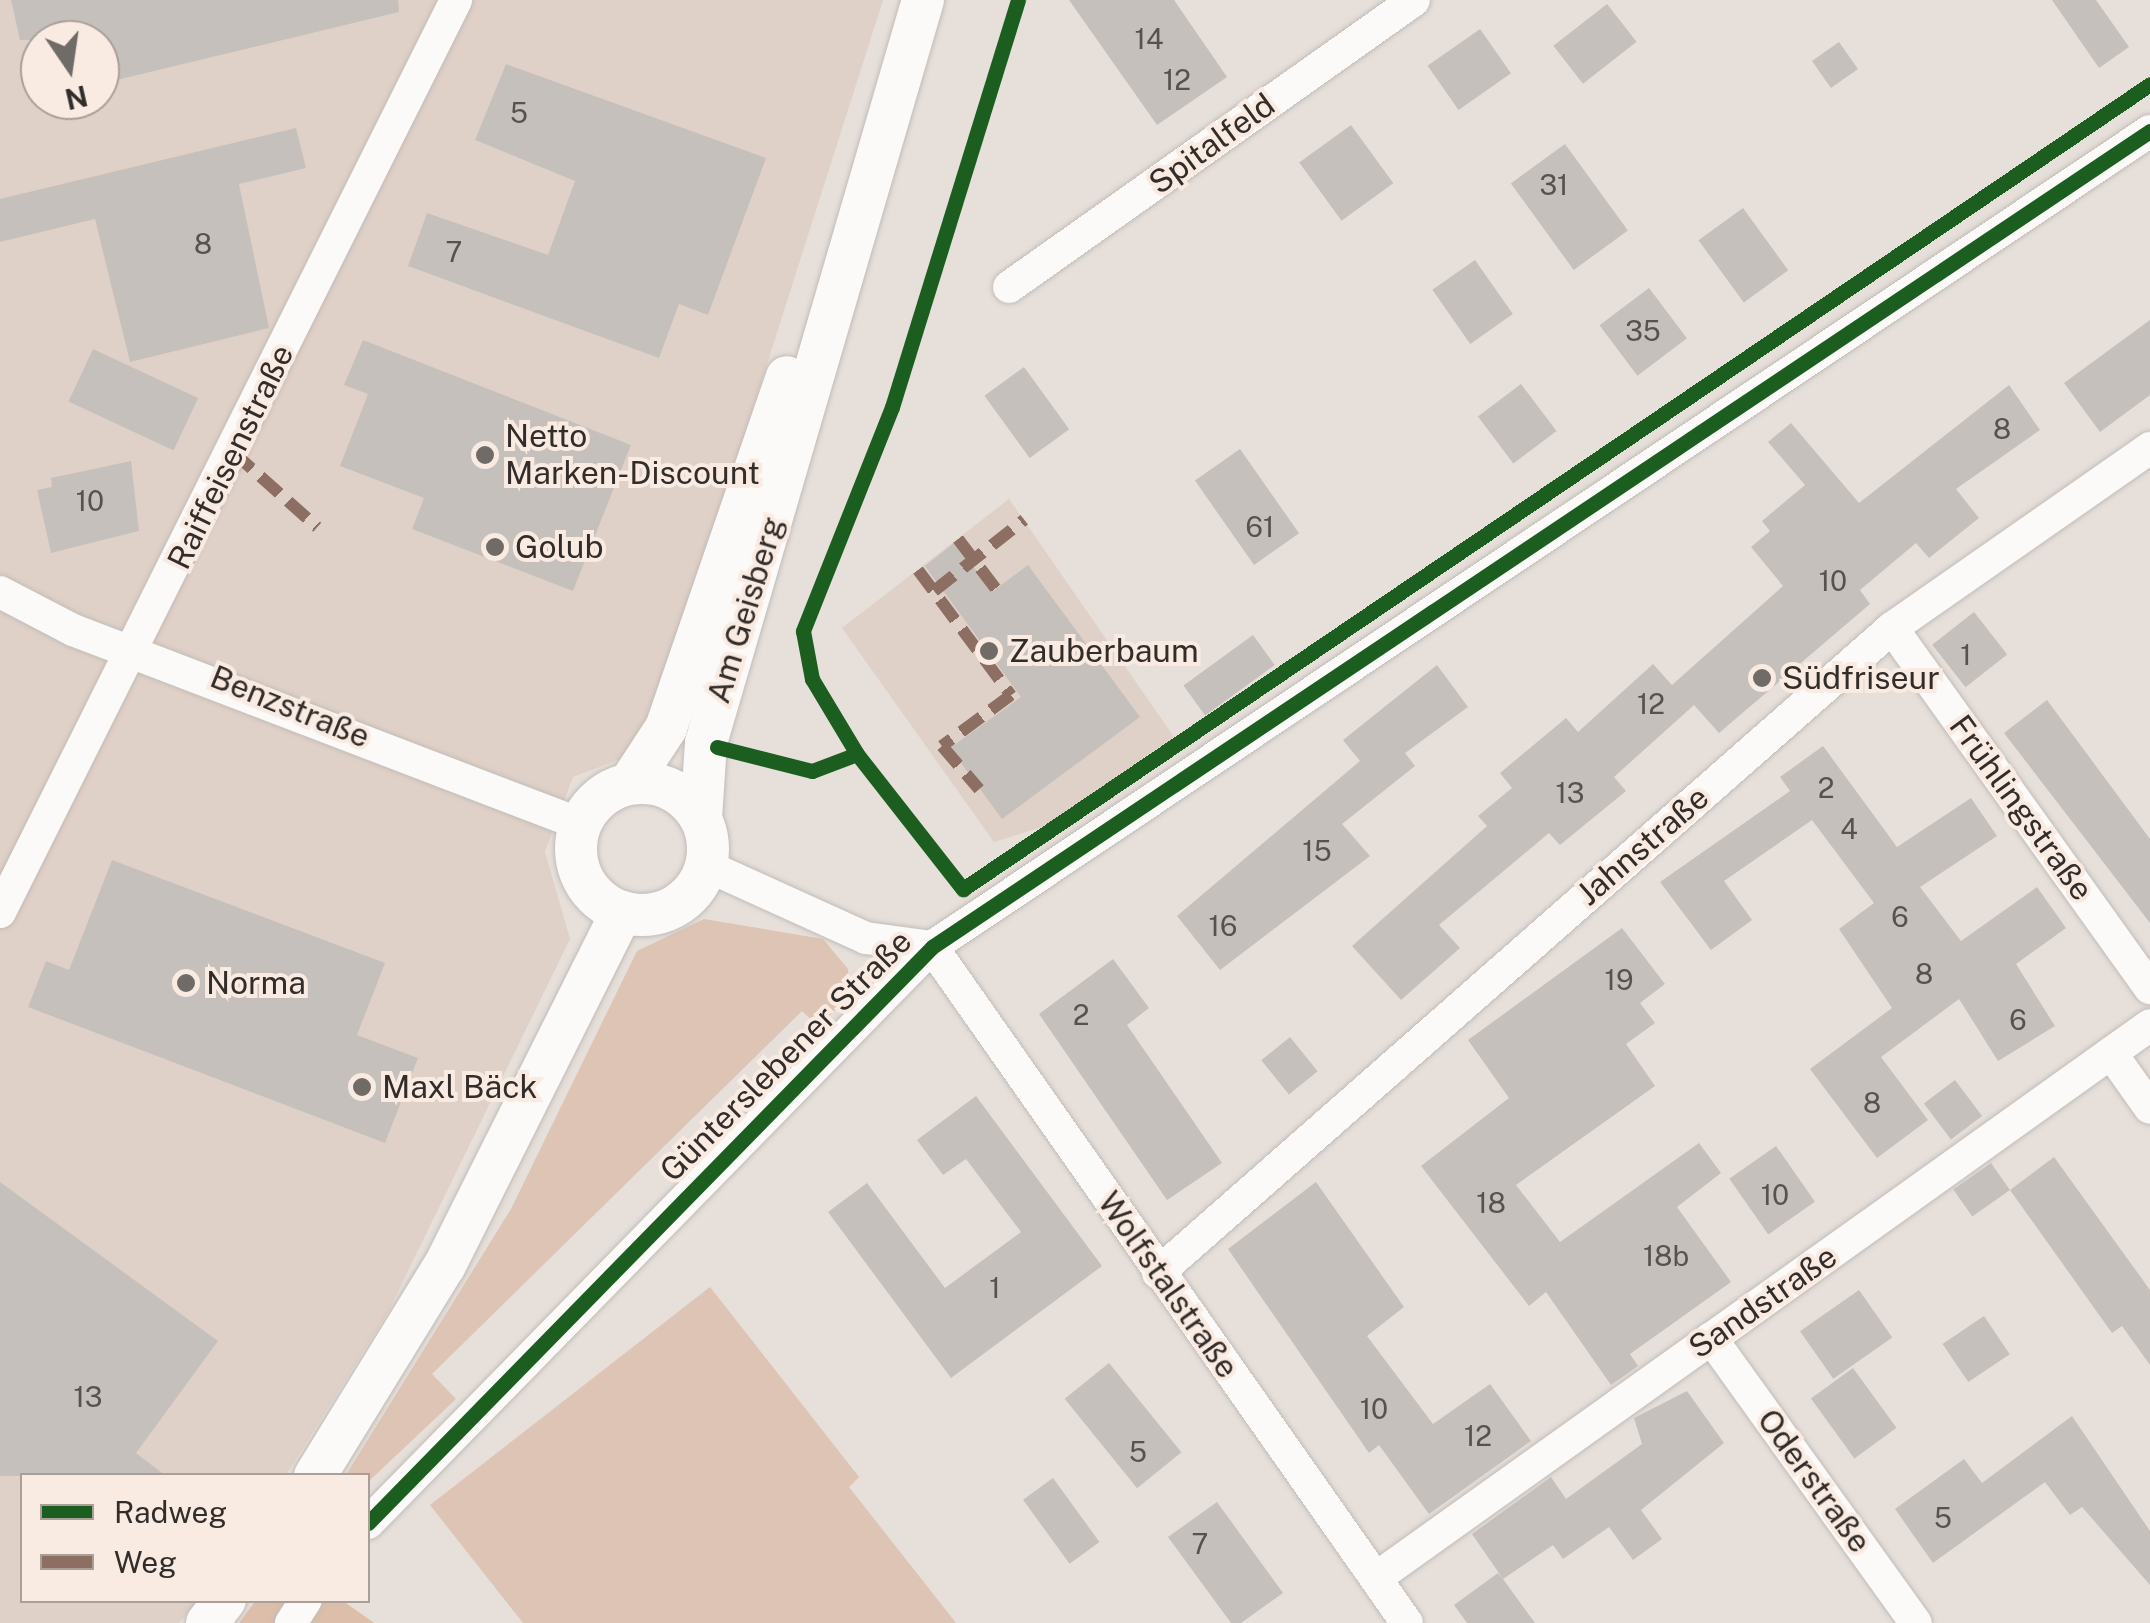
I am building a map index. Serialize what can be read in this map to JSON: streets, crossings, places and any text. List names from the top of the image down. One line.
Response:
{"streets":{"street":["Spitalfeld","Raiffeisenstraße","Am Geisberg","Benzstraße","Frühlingstraße","Jahnstraße","Günterslebener Straße","Wolfstalstraße","Sandstraße","Oderstraße"]},"crossings":[["Raiffeisenstraße","Benzstraße"],["Am Geisberg","Benzstraße"],["Am Geisberg","Günterslebener Straße"],["Benzstraße","Günterslebener Straße"],["Frühlingstraße","Jahnstraße"],["Jahnstraße","Wolfstalstraße"],["Günterslebener Straße","Wolfstalstraße"],["Wolfstalstraße","Sandstraße"],["Sandstraße","Oderstraße"]],"places":["Netto Marken-Discount","Golub","Zauberbaum","Südfriseur","Norma","Maxl Bäck"],"house_numbers":["14","12","5","31","8","7","35","8","10","61","10","1","12","2","13","4","15","6","16","8","19","2","6","8","10","18","18b","1","13","10","12","5","5","7"],"legend":["Radweg","Weg"],"north":"bottom"}
